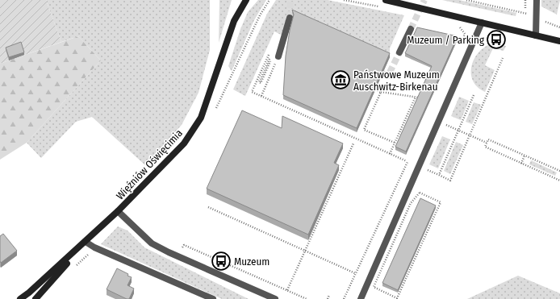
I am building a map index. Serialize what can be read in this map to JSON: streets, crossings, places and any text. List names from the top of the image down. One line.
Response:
{"streets":{"street":["Więźniów Oświęcimia"]},"places":{"bus stop":["Muzeum / Parking","Muzeum"],"museum":["Państwowe Muzeum Auschwitz-Birkenau"]}}
